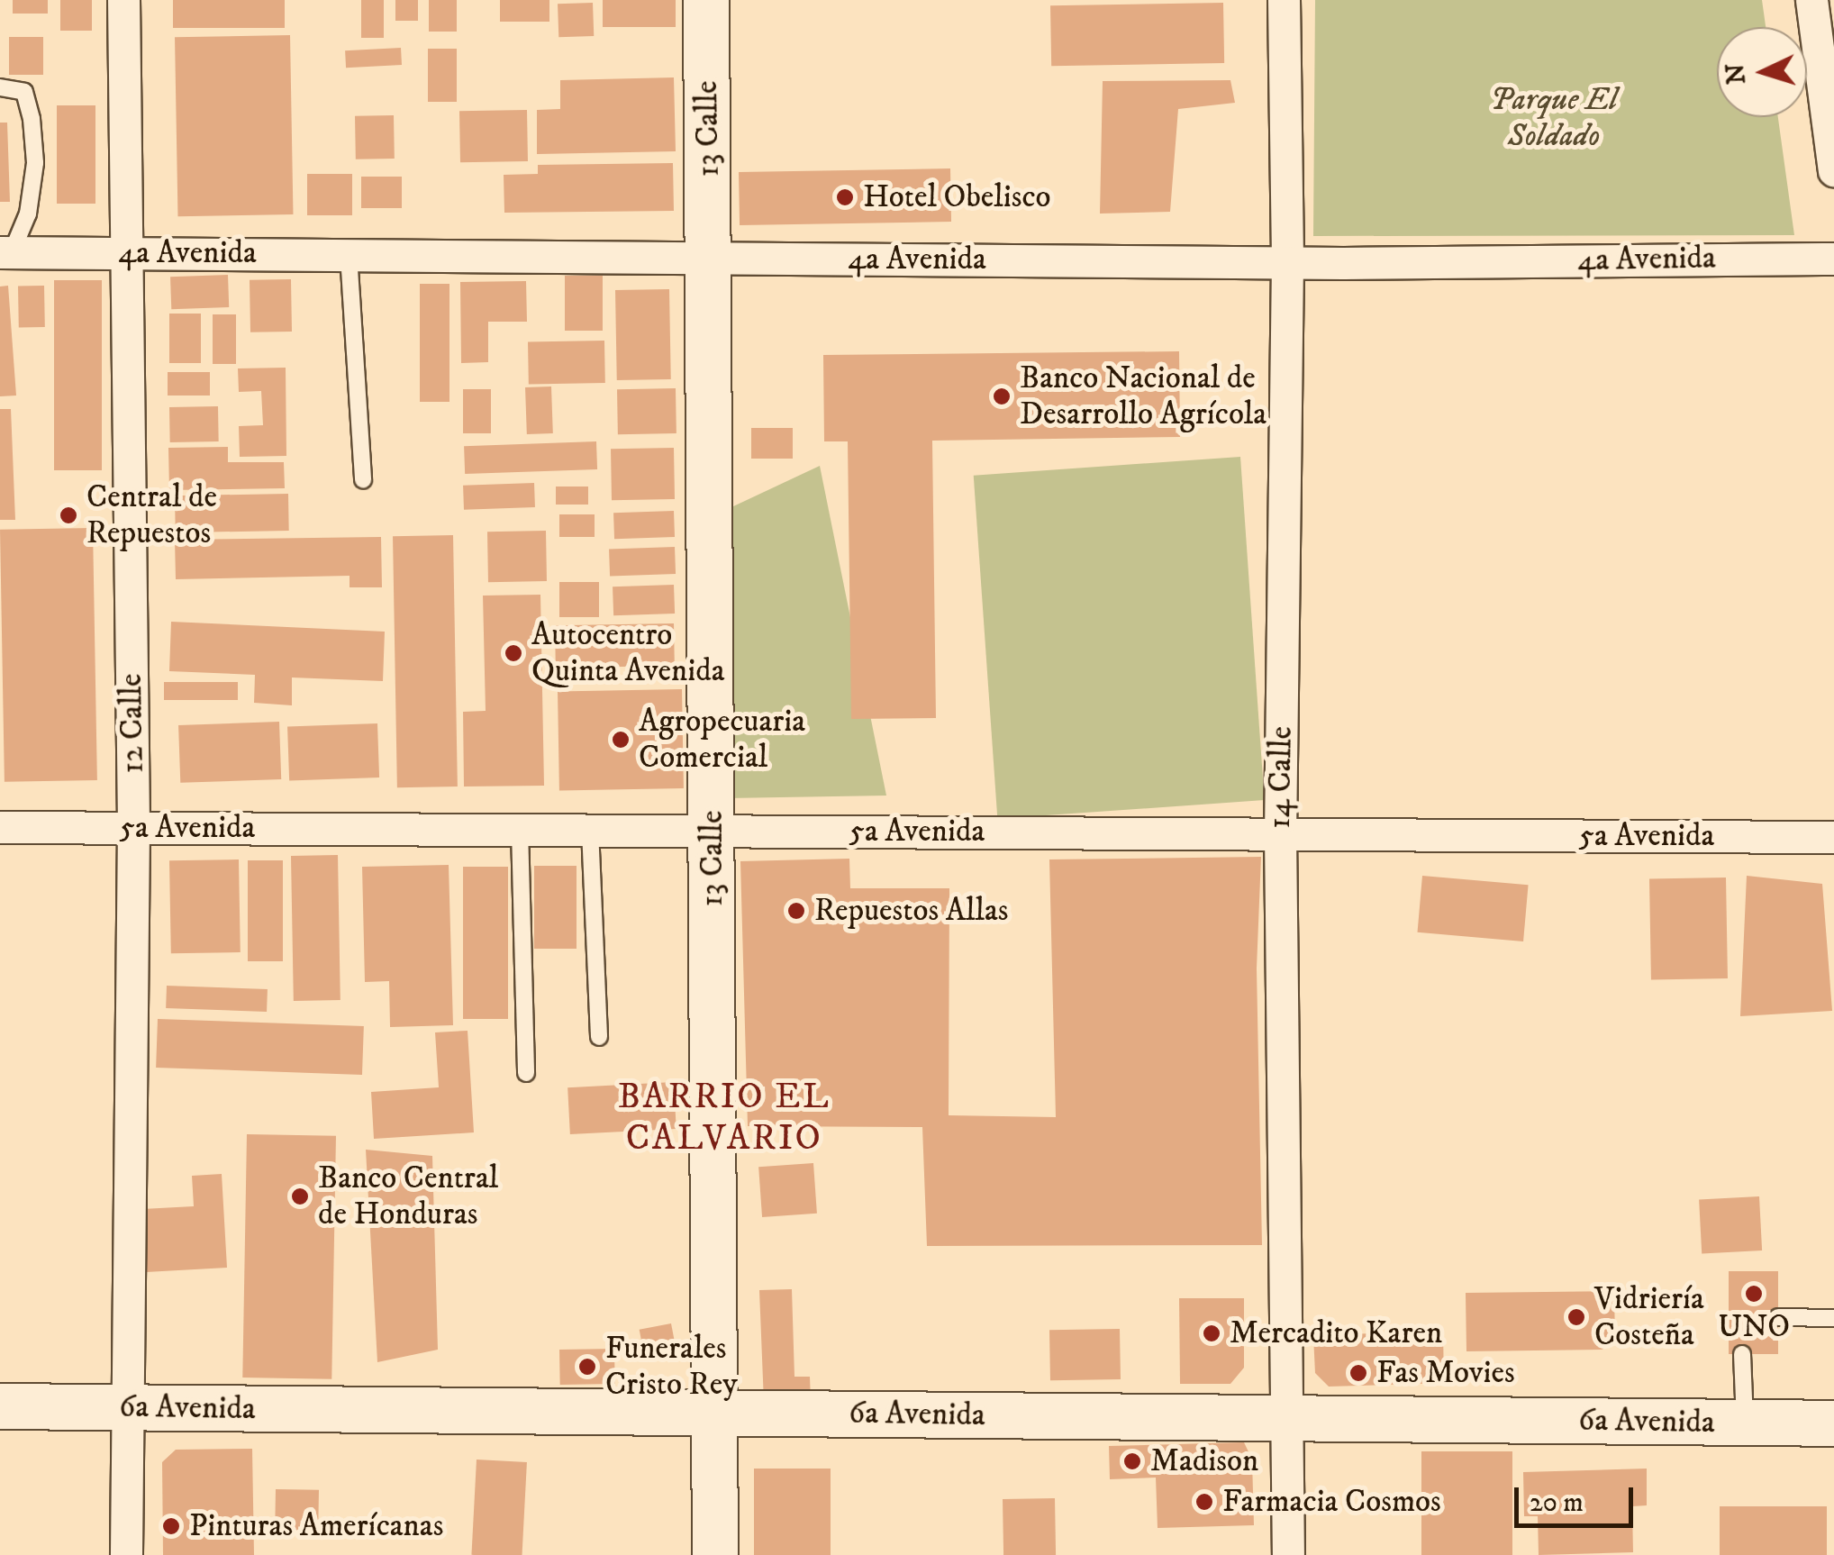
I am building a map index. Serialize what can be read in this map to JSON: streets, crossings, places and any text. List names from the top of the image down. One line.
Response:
{"streets":{"street":["13 Calle","4a Avenida","12 Calle","14 Calle","5a Avenida","6a Avenida"]},"crossings":[["13 Calle","4a Avenida"],["13 Calle","5a Avenida"],["13 Calle","6a Avenida"],["4a Avenida","12 Calle"],["4a Avenida","14 Calle"],["12 Calle","5a Avenida"],["12 Calle","6a Avenida"],["14 Calle","5a Avenida"],["14 Calle","6a Avenida"]],"districts":["BARRIO EL CALVARIO"],"parks":["Parque El Soldado"],"places":["Hotel Obelisco","Banco Nacional de Desarrollo Agrícola","Central de Repuestos","Autocentro Quinta Avenida","Agropecuaria Comercial","Repuestos Allas","Banco Central de Honduras","UNO","Vidriería Costeña","Mercadito Karen","Funerales Cristo Rey","Fas Movies","Madison","Farmacia Cosmos","Pinturas Amerícanas"],"scale_bar":"20 m","north":"left"}
